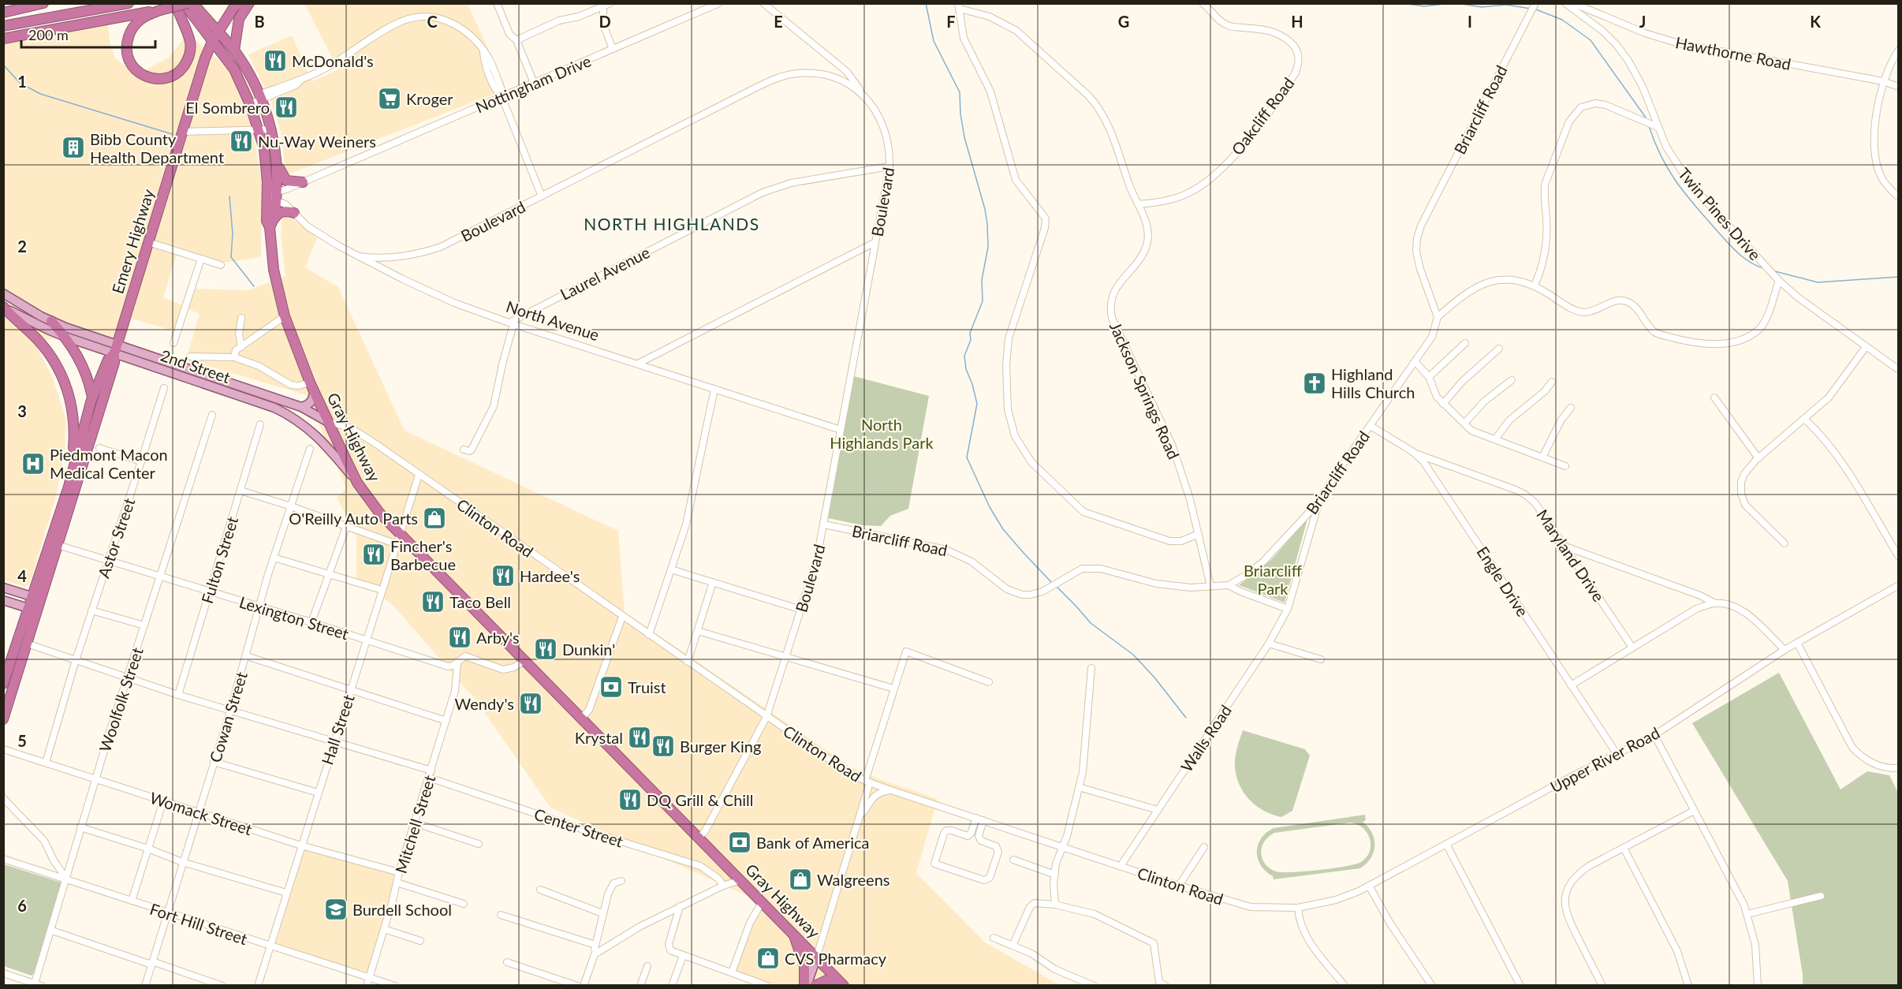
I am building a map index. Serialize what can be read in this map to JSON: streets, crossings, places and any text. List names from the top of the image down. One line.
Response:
{"streets":{"highway":["Emery Highway","Gray Highway"],"main road":["2nd Street"],"street":["Hawthorne Road","Nottingham Drive","Briarcliff Road","Oakcliff Road","Boulevard","Twin Pines Drive","Laurel Avenue","North Avenue","Jackson Springs Road","Clinton Road","Astor Street","Maryland Drive","Fulton Street","Engle Drive","Lexington Street","Woolfolk Street","Cowan Street","Hall Street","Walls Road","Upper River Road","Womack Street","Mitchell Street","Center Street","Fort Hill Street"]},"crossings":[["Nottingham Drive","North Avenue"],["Briarcliff Road","Boulevard"],["Briarcliff Road","Jackson Springs Road"],["Briarcliff Road","Engle Drive"],["Briarcliff Road","Walls Road"],["Oakcliff Road","Jackson Springs Road"],["Boulevard","Laurel Avenue"],["Boulevard","North Avenue"],["Boulevard","Gray Highway"],["Boulevard","Clinton Road"],["Emery Highway","2nd Street"],["Emery Highway","Lexington Street"],["Emery Highway","Center Street"],["Laurel Avenue","North Avenue"],["2nd Street","Gray Highway"],["2nd Street","Clinton Road"],["Gray Highway","Clinton Road"],["Gray Highway","Lexington Street"],["Gray Highway","Hall Street"],["Clinton Road","Hall Street"],["Clinton Road","Walls Road"],["Clinton Road","Upper River Road"],["Astor Street","Lexington Street"],["Astor Street","Womack Street"],["Astor Street","Center Street"],["Maryland Drive","Engle Drive"],["Fulton Street","Lexington Street"],["Fulton Street","Center Street"],["Engle Drive","Upper River Road"],["Lexington Street","Woolfolk Street"],["Lexington Street","Cowan Street"],["Lexington Street","Hall Street"],["Lexington Street","Mitchell Street"],["Woolfolk Street","Womack Street"],["Woolfolk Street","Center Street"],["Woolfolk Street","Fort Hill Street"],["Cowan Street","Womack Street"],["Cowan Street","Center Street"],["Cowan Street","Fort Hill Street"],["Hall Street","Womack Street"],["Hall Street","Center Street"],["Hall Street","Fort Hill Street"],["Womack Street","Mitchell Street"],["Mitchell Street","Center Street"],["Mitchell Street","Fort Hill Street"]],"districts":["NORTH HIGHLANDS"],"parks":["North Highlands Park","Briarcliff Park"],"places":{"restaurant":["McDonald's","El Sombrero","Nu-Way Weiners","Fincher's Barbecue","Hardee's","Taco Bell","Arby's","Dunkin'","Wendy's","Krystal","Burger King","DQ Grill & Chill"],"supermarket":["Kroger"],"building":["Bibb County Health Department"],"church":["Highland Hills Church"],"hospital":["Piedmont Macon Medical Center"],"shop":["O'Reilly Auto Parts","Walgreens","CVS Pharmacy"],"bank":["Truist","Bank of America"],"school or university":["Burdell School"]},"scale_bar":"200 m","grid":{"columns":["B","C","D","E","F","G","H","I","J","K"],"rows":["1","2","3","4","5","6"]}}
